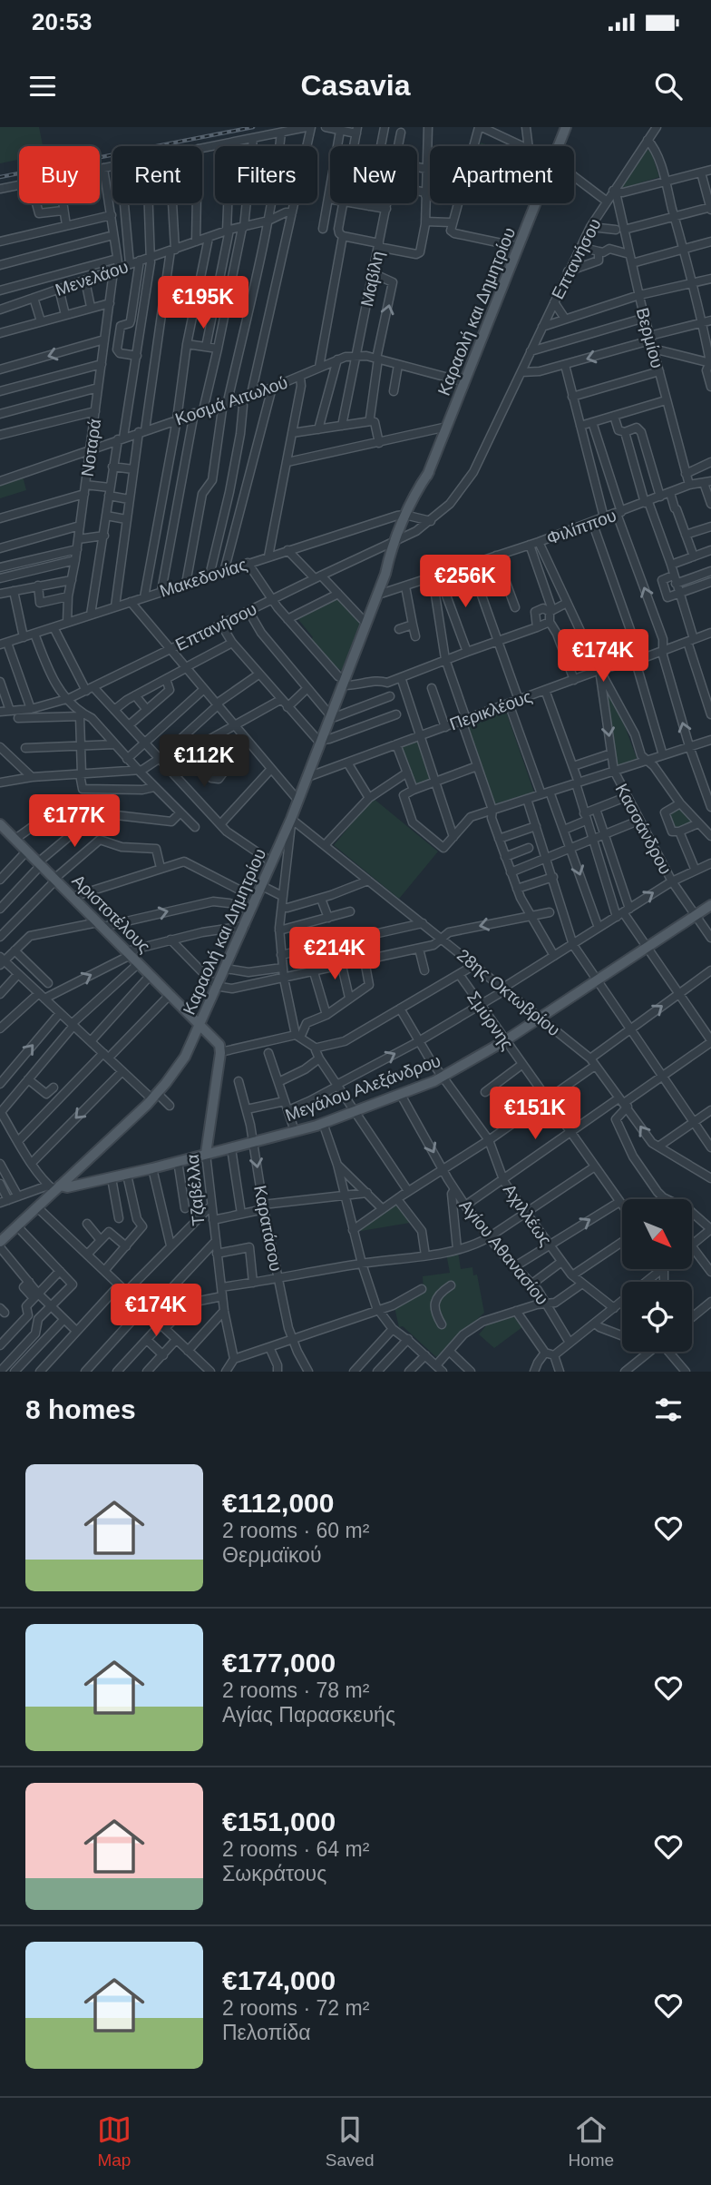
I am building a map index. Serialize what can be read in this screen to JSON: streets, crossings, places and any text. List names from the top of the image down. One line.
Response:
{"streets":{"main road":["Καραολή και Δημητρίου","Αριστοτέλους","Μεγάλου Αλεξάνδρου","Τζαβέλλα"],"street":["Επτανήσου","Μενελάου","Μαβίλη","Βερμίου","Κοσμά Αιτωλού","Νοταρά","Φιλίππου","Μακεδονίας","Περικλέους","Κασσάνδρου","28ης Οκτωβρίου","Σμύρνης","Αχιλλέως","Καρατάσου","Αγίου Αθανασίου"]},"crossings":[["Επτανήσου","Καραολή και Δημητρίου"],["Επτανήσου","Βερμίου"],["Μενελάου","Νοταρά"],["Μαβίλη","Κοσμά Αιτωλού"],["Καραολή και Δημητρίου","Κοσμά Αιτωλού"],["Καραολή και Δημητρίου","Φιλίππου"],["Καραολή και Δημητρίου","Μακεδονίας"],["Καραολή και Δημητρίου","Περικλέους"],["Καραολή και Δημητρίου","Αριστοτέλους"],["Καραολή και Δημητρίου","28ης Οκτωβρίου"],["Καραολή και Δημητρίου","Μεγάλου Αλεξάνδρου"],["Βερμίου","Φιλίππου"],["Κοσμά Αιτωλού","Νοταρά"],["Νοταρά","Μακεδονίας"],["Περικλέους","Κασσάνδρου"],["Κασσάνδρου","Μεγάλου Αλεξάνδρου"],["28ης Οκτωβρίου","Μεγάλου Αλεξάνδρου"],["Σμύρνης","Μεγάλου Αλεξάνδρου"],["Μεγάλου Αλεξάνδρου","Τζαβέλλα"],["Μεγάλου Αλεξάνδρου","Αχιλλέως"],["Μεγάλου Αλεξάνδρου","Καρατάσου"],["Μεγάλου Αλεξάνδρου","Αγίου Αθανασίου"]],"north":"bottom right","page":{"status":"20:53","header":"Casavia","chip":["Buy","Rent","Filters","New","Apartment"],"price":["€195K","€256K","€174K","€112K","€177K","€214K","€151K","€174K"],"heading":"8 homes","list":[{"name":"€112,000","note":"2 rooms · 60 m² · Θερμαϊκού"},{"name":"€177,000","note":"2 rooms · 78 m² · Αγίας Παρασκευής"},{"name":"€151,000","note":"2 rooms · 64 m² · Σωκράτους"},{"name":"€174,000","note":"2 rooms · 72 m² · Πελοπίδα"}],"tabs":["Map","Saved","Home"]}}
